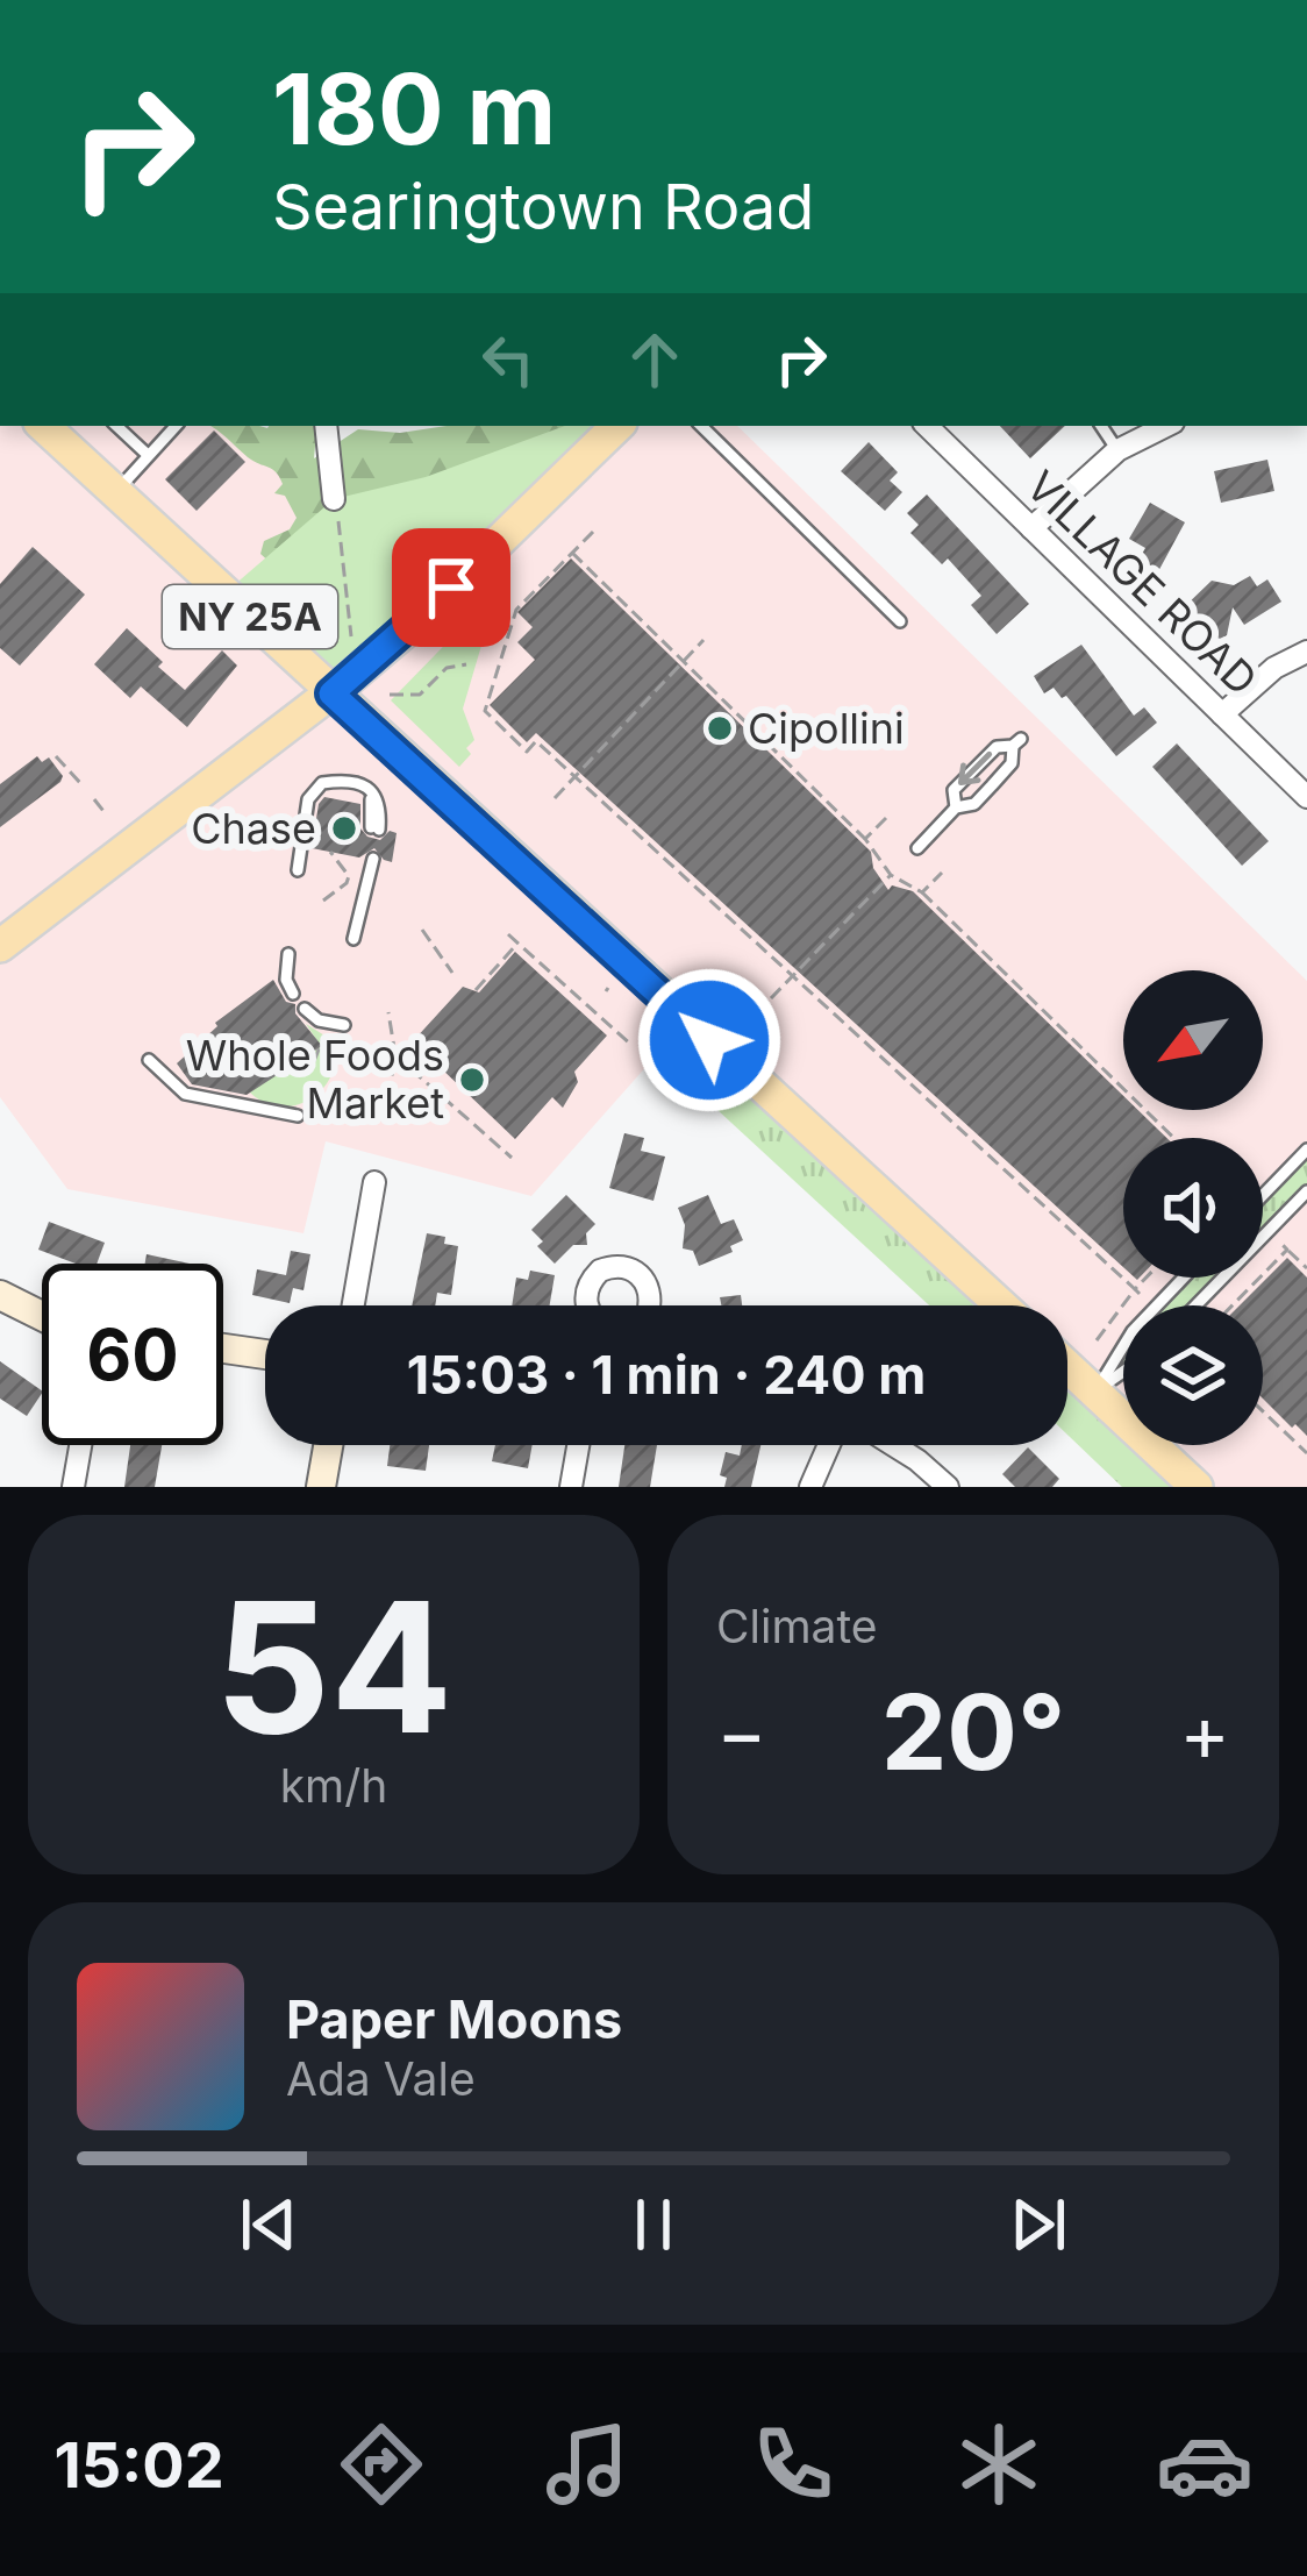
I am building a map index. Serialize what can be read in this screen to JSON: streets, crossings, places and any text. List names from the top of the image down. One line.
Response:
{"streets":{"main road":["NY 25A"],"street":["VILLAGE ROAD"]},"places":["Cipollini","Chase","Whole Foods Market"],"north":"bottom left","page":{"turn":["180 m","Searingtown Road"],"limit":"60","trip":"15:03 · 1 min · 240 m","tile":[["54","km/h"],"Climate"],"heat":["−","20°","+"],"song":["Paper Moons","Ada Vale"],"tabs":"15:02"}}
